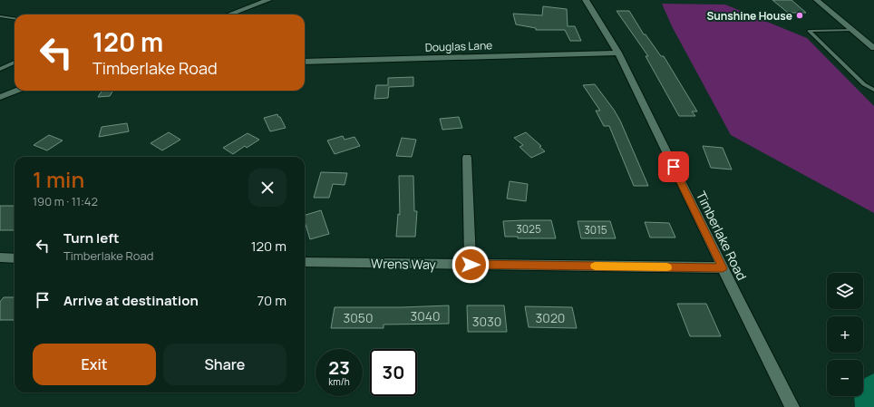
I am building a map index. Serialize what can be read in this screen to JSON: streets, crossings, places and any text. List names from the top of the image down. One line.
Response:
{"streets":{"street":["Douglas Lane","Timberlake Road","Wrens Way"]},"crossings":[["Douglas Lane","Timberlake Road"],["Timberlake Road","Wrens Way"]],"places":["Sunshine House"],"house_numbers":["3025","3015","3040","3050","3020","3030"],"page":{"turn":["120 m","Timberlake Road"],"heading":["1 min","190 m · 11:42"],"list":[{"name":"Turn left","note":"Timberlake Road","value":"120 m"},{"name":"Arrive at destination","value":"70 m"}],"map_buttons":["+","−"],"buttons":["Exit","Share"],"speed":"23 km/h","limit":"30"}}
